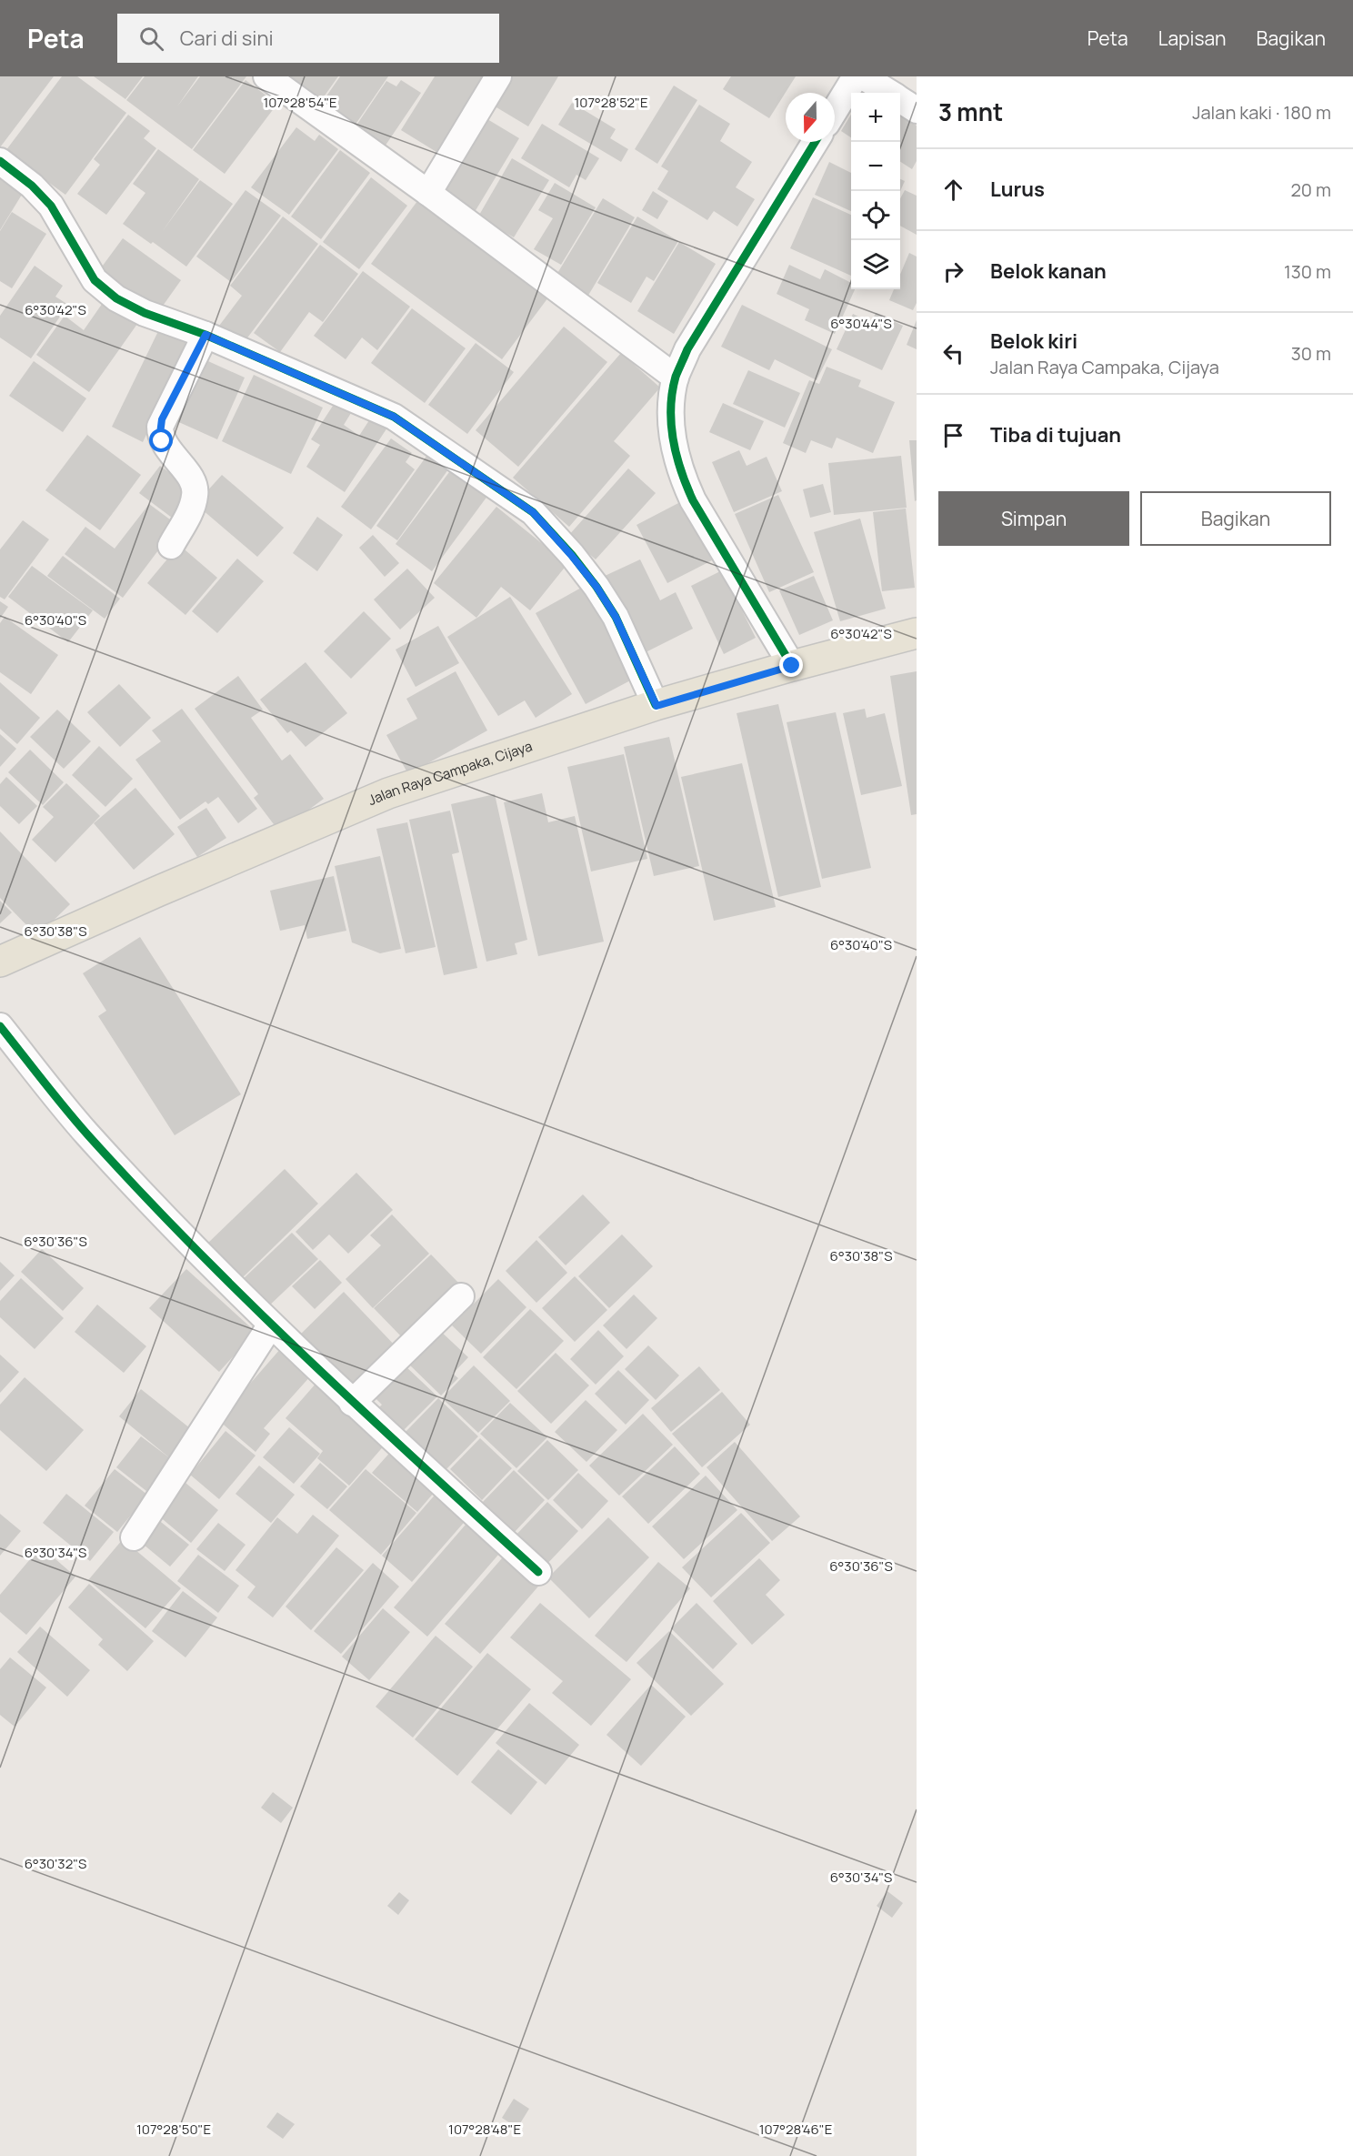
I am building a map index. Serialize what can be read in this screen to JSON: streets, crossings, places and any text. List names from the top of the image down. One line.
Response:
{"streets":{"main road":["Jalan Raya Campaka, Cijaya"]},"north":"bottom","page":{"header":"Peta","search":"Cari di sini","nav":["Peta","Lapisan","Bagikan"],"heading":["3 mnt","Jalan kaki · 180 m"],"map_buttons":["+","−"],"list":[["Lurus","20 m"],["Belok kanan","130 m"],["Belok kiri","Jalan Raya Campaka, Cijaya","30 m"],"Tiba di tujuan"],"buttons":["Simpan","Bagikan"]},"coordinates":["107°28'54\"E","107°28'52\"E","6°30'42\"S","6°30'44\"S","6°30'40\"S","6°30'38\"S","6°30'36\"S","6°30'34\"S","6°30'32\"S","107°28'50\"E","107°28'48\"E","107°28'46\"E"]}
